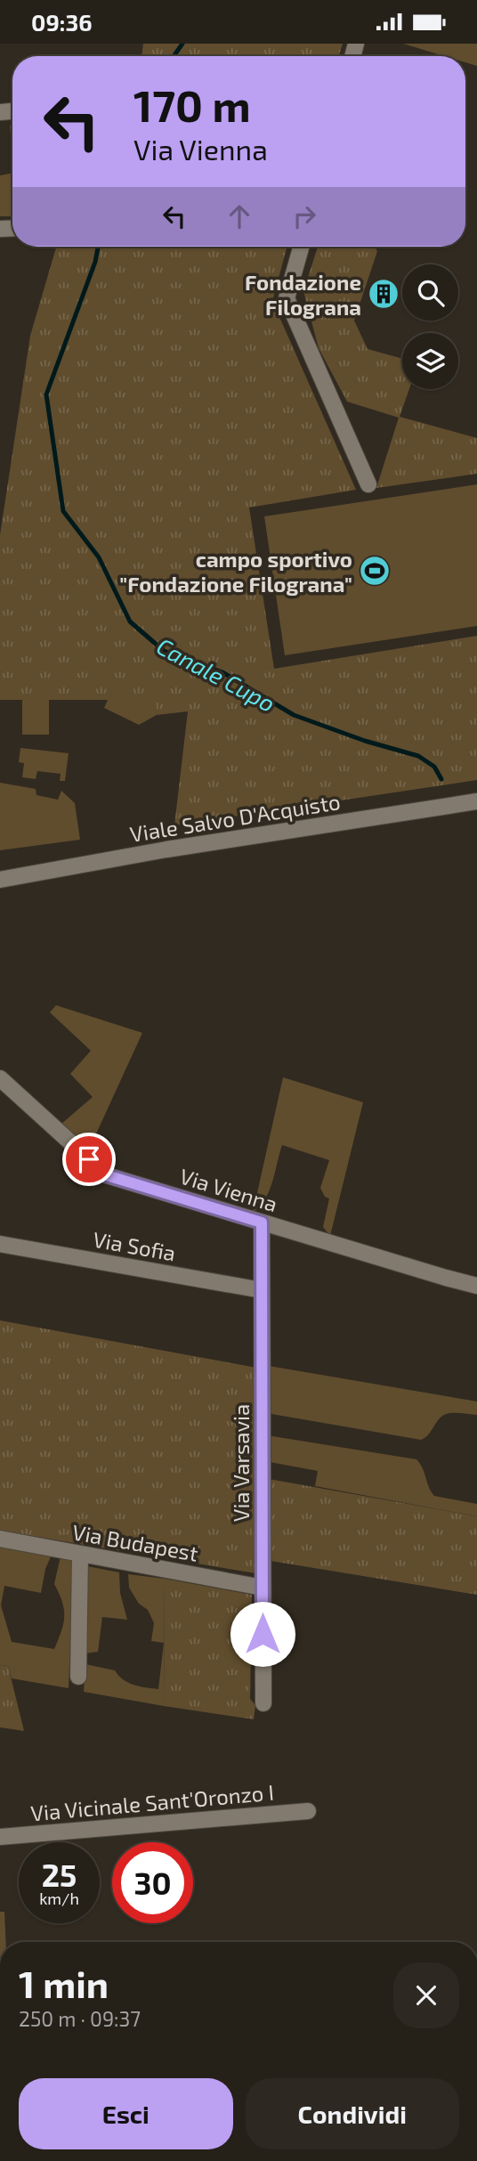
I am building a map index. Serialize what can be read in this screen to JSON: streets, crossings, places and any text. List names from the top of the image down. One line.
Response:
{"streets":{"street":["Viale Salvo D'Acquisto","Via Vienna","Via Sofia","Via Varsavia","Via Budapest","Via Vicinale Sant'Oronzo I"]},"crossings":[["Via Vienna","Via Varsavia"],["Via Sofia","Via Varsavia"],["Via Varsavia","Via Budapest"]],"water":["Canale Cupo"],"places":{"building":["Fondazione Filograna"],"sports":["campo sportivo \"Fondazione Filograna\""]},"page":{"status":"09:36","turn":["170 m","Via Vienna"],"speed":"25 km/h","limit":"30","heading":["1 min","250 m · 09:37"],"buttons":["Esci","Condividi"]}}
